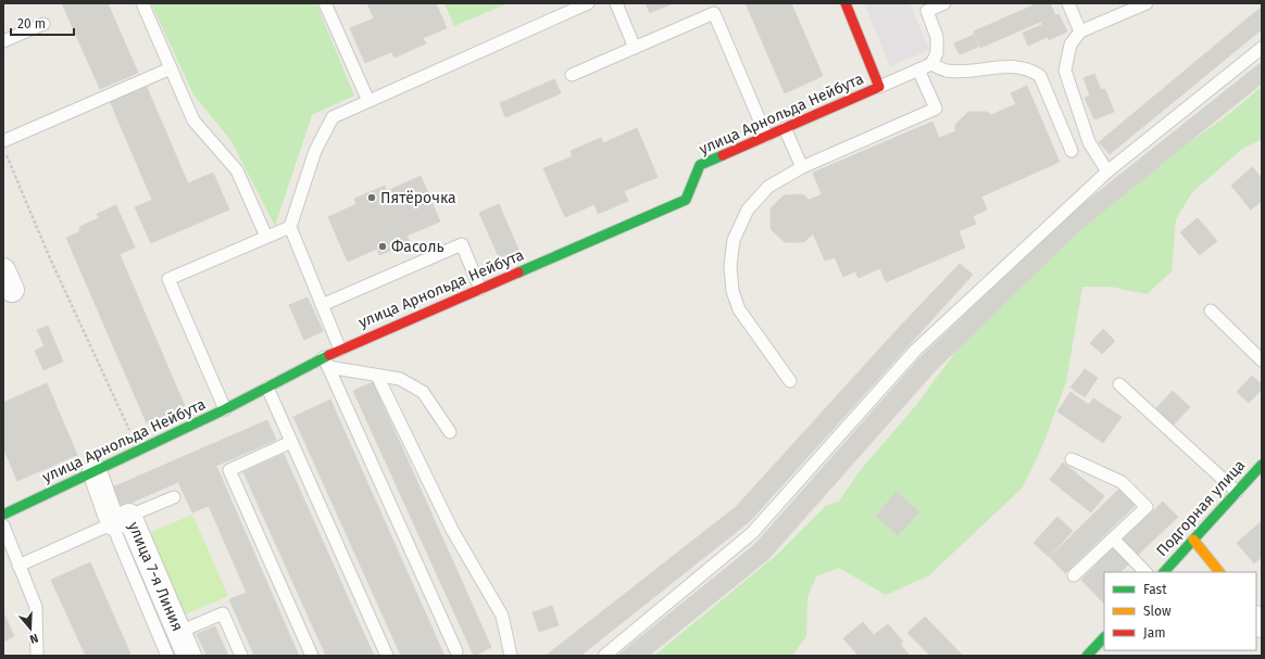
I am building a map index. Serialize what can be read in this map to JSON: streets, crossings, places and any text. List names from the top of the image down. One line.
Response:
{"streets":{"street":["улица Арнольда Нейбута","Подгорная улица","улица 7-я Линия"]},"crossings":[["улица Арнольда Нейбута","улица 7-я Линия"]],"places":["Пятёрочка","Фасоль"],"legend":["Fast","Slow","Jam"],"scale_bar":"20 m","north":"bottom"}
